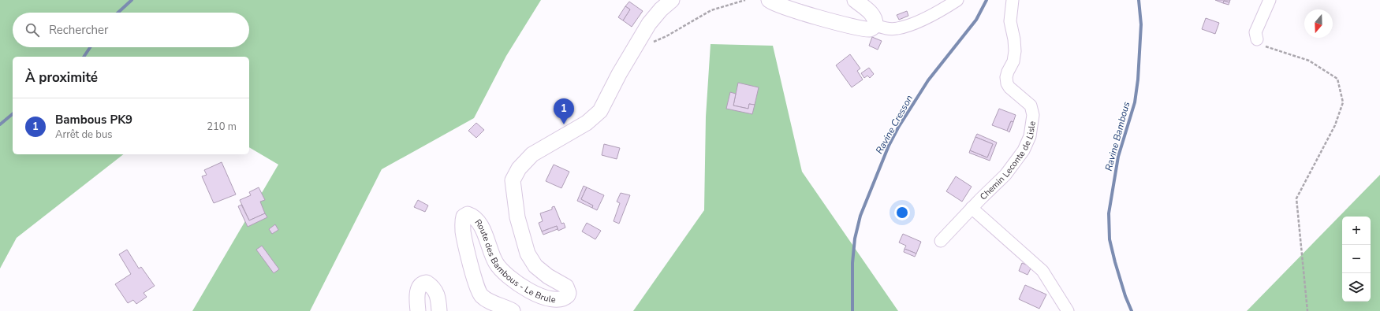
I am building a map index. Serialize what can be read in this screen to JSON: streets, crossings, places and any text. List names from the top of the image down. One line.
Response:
{"streets":{"main road":["Route des Bambous - Le Brule"],"street":["Chemin Leconte de Lisle"]},"water":["Ravine Cresson","Ravine Bambous"],"north":"bottom","page":{"search":"Rechercher","heading":"À proximité","list":[{"mark":"1","name":"Bambous PK9","note":"Arrêt de bus","value":"210 m"}],"pins":"1","map_buttons":["+","−"]}}
